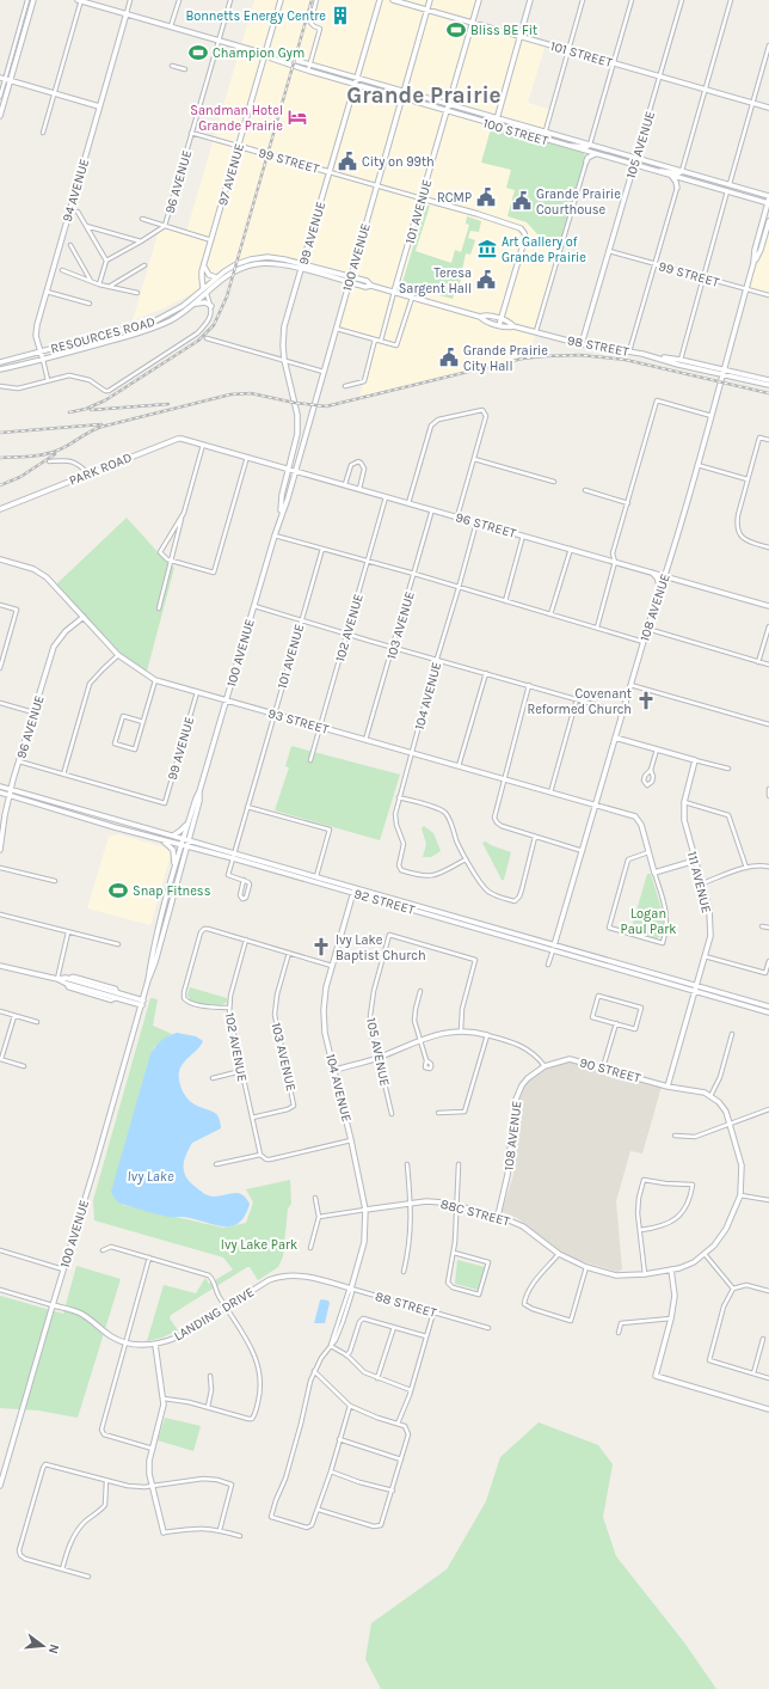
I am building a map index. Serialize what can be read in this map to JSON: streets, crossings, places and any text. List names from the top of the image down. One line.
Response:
{"streets":{"street":["101 STREET","100 STREET","105 AVENUE","99 STREET","97 AVENUE","96 AVENUE","94 AVENUE","101 AVENUE","99 AVENUE","100 AVENUE","RESOURCES ROAD","98 STREET","PARK ROAD","96 STREET","108 AVENUE","103 AVENUE","102 AVENUE","104 AVENUE","93 STREET","111 AVENUE","92 STREET","90 STREET","88C STREET","88 STREET","LANDING DRIVE"]},"crossings":[["101 STREET","105 AVENUE"],["101 STREET","101 AVENUE"],["101 STREET","100 AVENUE"],["100 STREET","105 AVENUE"],["100 STREET","97 AVENUE"],["100 STREET","96 AVENUE"],["100 STREET","94 AVENUE"],["100 STREET","101 AVENUE"],["100 STREET","99 AVENUE"],["100 STREET","100 AVENUE"],["100 STREET","108 AVENUE"],["105 AVENUE","99 STREET"],["105 AVENUE","98 STREET"],["99 STREET","97 AVENUE"],["99 STREET","96 AVENUE"],["99 STREET","101 AVENUE"],["99 STREET","99 AVENUE"],["99 STREET","100 AVENUE"],["99 STREET","98 STREET"],["99 STREET","108 AVENUE"],["97 AVENUE","RESOURCES ROAD"],["96 AVENUE","93 STREET"],["96 AVENUE","92 STREET"],["94 AVENUE","RESOURCES ROAD"],["101 AVENUE","98 STREET"],["101 AVENUE","93 STREET"],["101 AVENUE","92 STREET"],["99 AVENUE","100 AVENUE"],["99 AVENUE","RESOURCES ROAD"],["99 AVENUE","98 STREET"],["99 AVENUE","96 STREET"],["99 AVENUE","93 STREET"],["100 AVENUE","98 STREET"],["100 AVENUE","96 STREET"],["100 AVENUE","93 STREET"],["100 AVENUE","92 STREET"],["100 AVENUE","LANDING DRIVE"],["RESOURCES ROAD","98 STREET"],["98 STREET","108 AVENUE"],["PARK ROAD","96 STREET"],["96 STREET","108 AVENUE"],["96 STREET","103 AVENUE"],["96 STREET","102 AVENUE"],["96 STREET","104 AVENUE"],["108 AVENUE","93 STREET"],["108 AVENUE","92 STREET"],["108 AVENUE","90 STREET"],["108 AVENUE","88C STREET"],["103 AVENUE","102 AVENUE"],["103 AVENUE","93 STREET"],["102 AVENUE","93 STREET"],["104 AVENUE","93 STREET"],["104 AVENUE","92 STREET"],["104 AVENUE","88C STREET"],["104 AVENUE","88 STREET"],["111 AVENUE","92 STREET"],["111 AVENUE","90 STREET"],["88 STREET","LANDING DRIVE"]],"districts":["Grande Prairie"],"water":["Ivy Lake"],"parks":["Logan Paul Park","Ivy Lake Park"],"places":{"building":["Bonnetts Energy Centre"],"sports":["Bliss BE Fit","Champion Gym","Snap Fitness"],"hotel":["Sandman Hotel Grande Prairie"],"public building":["City on 99th","RCMP","Grande Prairie Courthouse","Teresa Sargent Hall","Grande Prairie City Hall"],"museum":["Art Gallery of Grande Prairie"],"church":["Covenant Reformed Church","Ivy Lake Baptist Church"]},"north":"right"}
